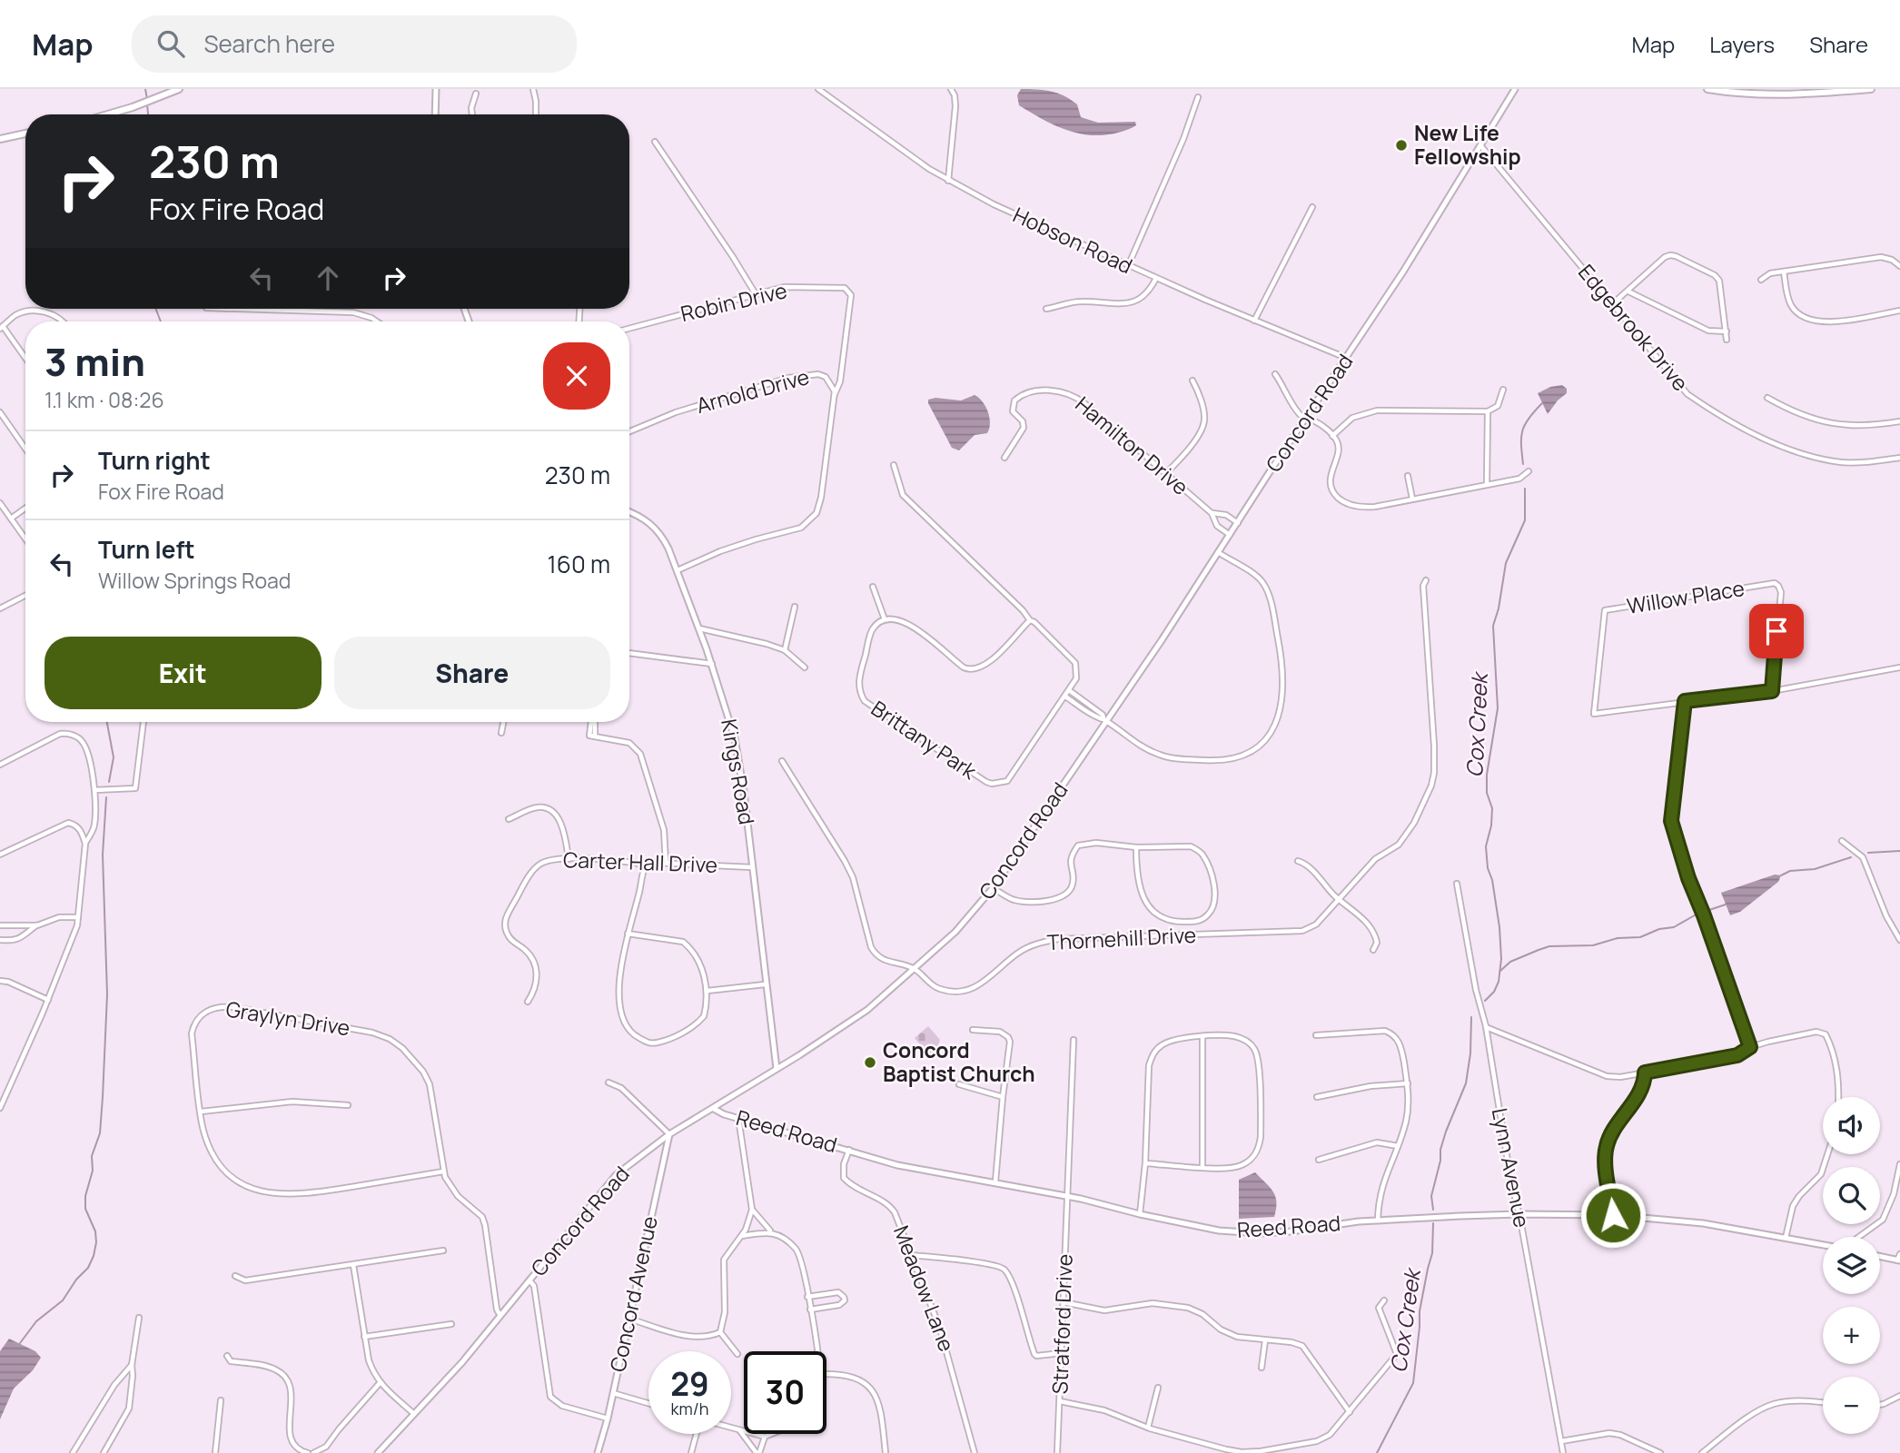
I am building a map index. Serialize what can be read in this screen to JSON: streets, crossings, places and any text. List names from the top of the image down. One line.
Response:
{"streets":{"street":["Hobson Road","Robin Drive","Edgebrook Drive","Arnold Drive","Concord Road","Hamilton Drive","Willow Place","Brittany Park","Kings Road","Carter Hall Drive","Thornehill Drive","Graylyn Drive","Reed Road","Lynn Avenue","Meadow Lane","Concord Avenue","Stratford Drive"]},"crossings":[["Hobson Road","Concord Road"],["Robin Drive","Arnold Drive"],["Edgebrook Drive","Concord Road"],["Arnold Drive","Kings Road"],["Concord Road","Hamilton Drive"],["Concord Road","Kings Road"],["Concord Road","Thornehill Drive"],["Concord Road","Graylyn Drive"],["Concord Road","Reed Road"],["Concord Road","Concord Avenue"],["Kings Road","Carter Hall Drive"],["Reed Road","Lynn Avenue"],["Reed Road","Meadow Lane"],["Reed Road","Stratford Drive"]],"water":["Cox Creek"],"places":["New Life Fellowship","Concord Baptist Church"],"page":{"header":"Map","search":"Search here","nav":["Map","Layers","Share"],"turn":["230 m","Fox Fire Road"],"heading":["3 min","1.1 km · 08:26"],"list":[{"name":"Turn right","note":"Fox Fire Road","value":"230 m"},{"name":"Turn left","note":"Willow Springs Road","value":"160 m"}],"buttons":["Exit","Share"],"map_buttons":["+","−"],"speed":"29 km/h","limit":"30"}}
